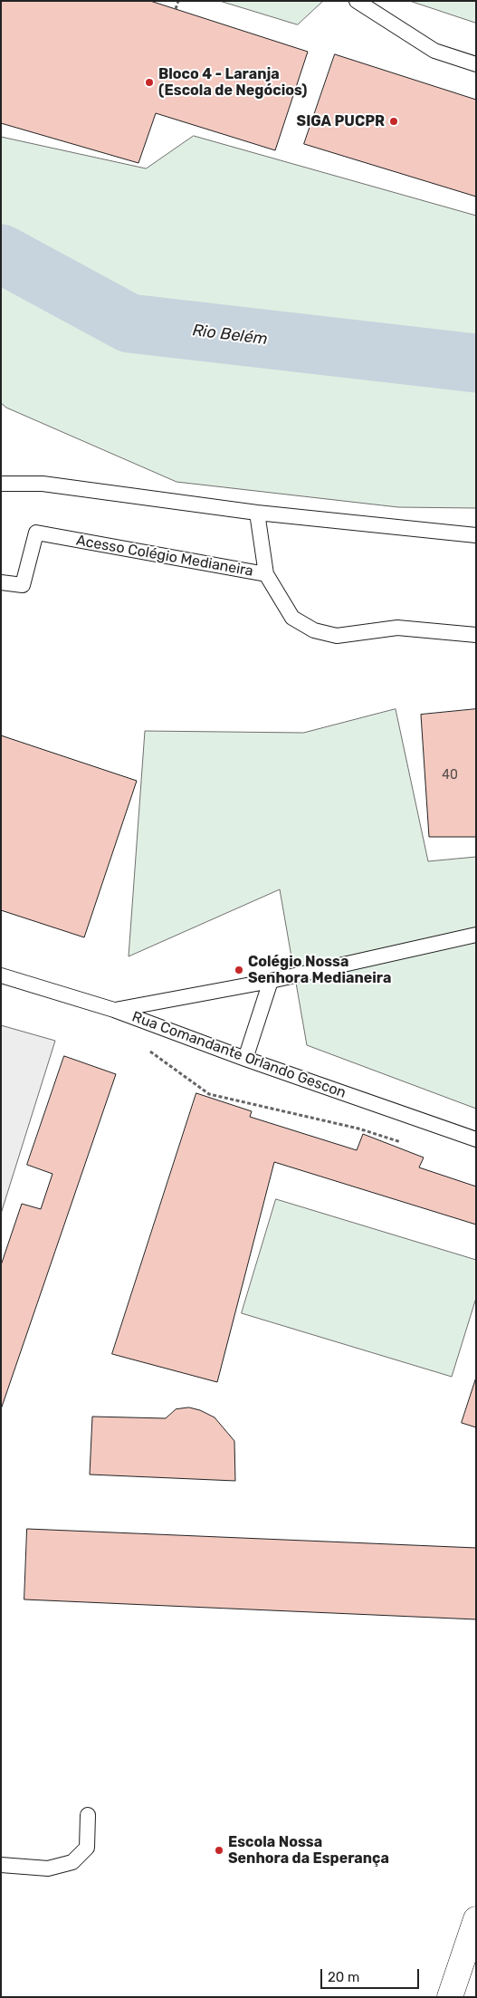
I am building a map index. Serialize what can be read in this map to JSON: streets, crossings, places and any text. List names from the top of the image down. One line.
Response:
{"streets":{"lane":["Acesso Colégio Medianeira","Rua Comandante Orlando Gescon"]},"water":["Rio Belém"],"places":["Bloco 4 - Laranja (Escola de Negócios)","SIGA PUCPR","Colégio Nossa Senhora Medianeira","Escola Nossa Senhora da Esperança"],"house_numbers":["40"],"scale_bar":"20 m"}
